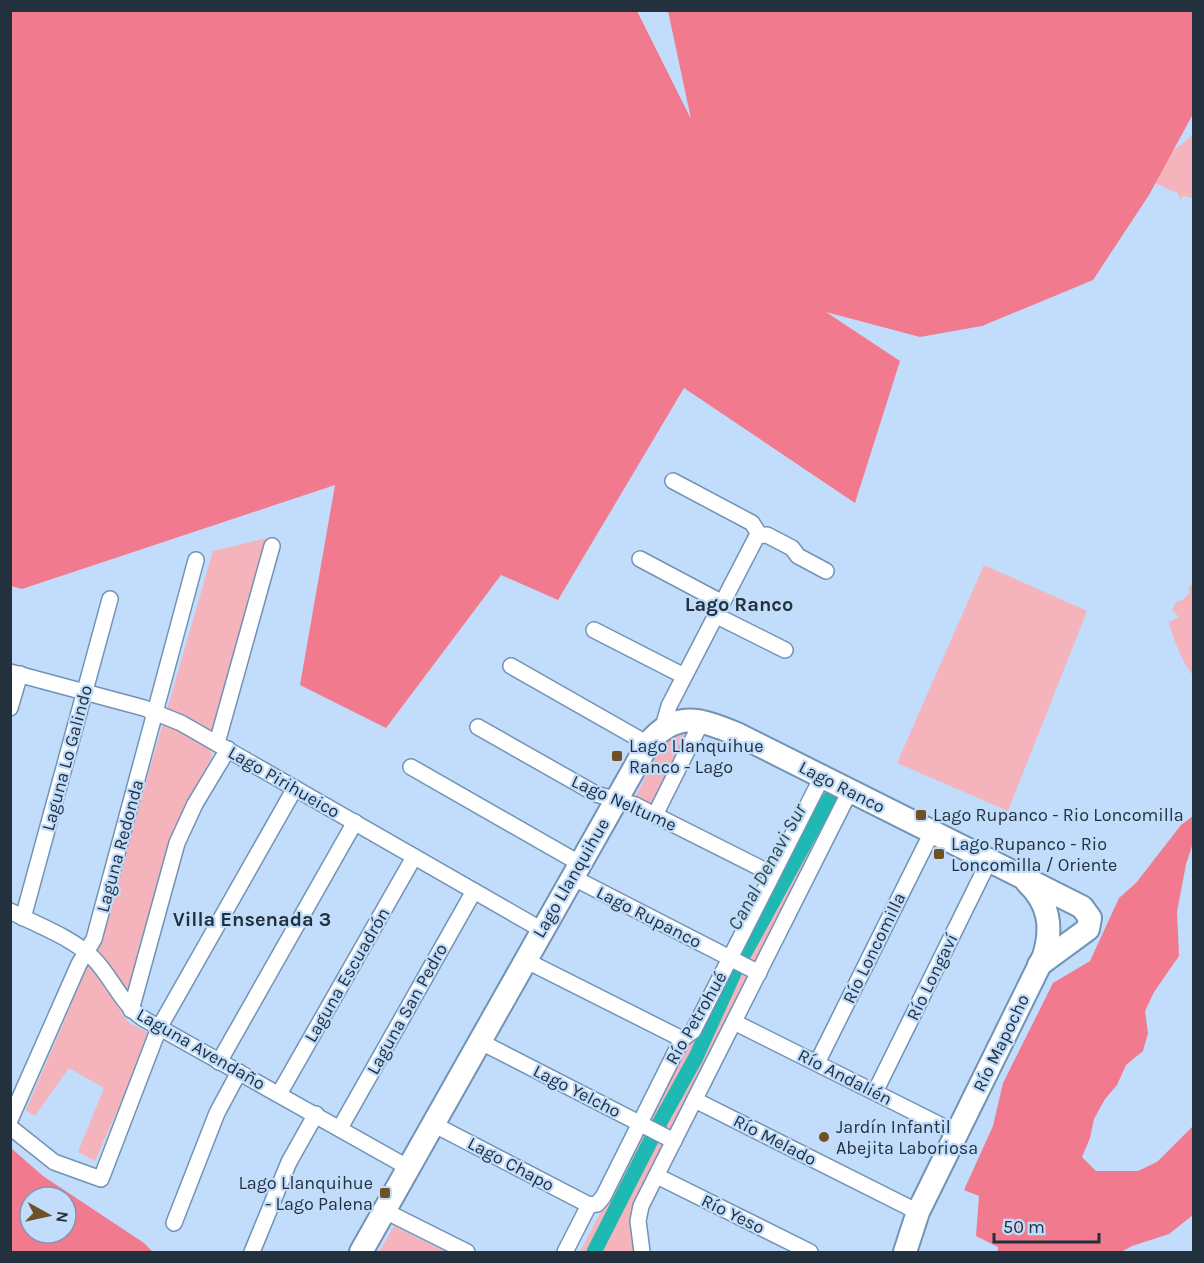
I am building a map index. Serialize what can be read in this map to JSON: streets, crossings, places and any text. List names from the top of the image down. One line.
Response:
{"streets":{"street":["Laguna Lo Galindo","Lago Pirihueico","Lago Ranco","Lago Neltume","Laguna Redonda","Lago Llanquihue","Lago Rupanco","Río Loncomilla","Laguna Escuadrón","Río Longaví","Laguna San Pedro","Río Petrohué","Río Mapocho","Laguna Avendaño","Río Andalién","Lago Yelcho","Río Melado","Lago Chapo","Río Yeso"]},"crossings":[["Laguna Lo Galindo","Lago Pirihueico"],["Laguna Lo Galindo","Laguna Avendaño"],["Lago Pirihueico","Laguna Redonda"],["Lago Pirihueico","Lago Llanquihue"],["Lago Pirihueico","Laguna Escuadrón"],["Lago Pirihueico","Laguna San Pedro"],["Lago Ranco","Lago Llanquihue"],["Lago Ranco","Río Loncomilla"],["Lago Ranco","Río Longaví"],["Lago Ranco","Río Petrohué"],["Lago Ranco","Río Mapocho"],["Lago Neltume","Lago Llanquihue"],["Lago Neltume","Río Petrohué"],["Laguna Redonda","Laguna Avendaño"],["Lago Llanquihue","Lago Rupanco"],["Lago Llanquihue","Laguna Avendaño"],["Lago Llanquihue","Lago Yelcho"],["Lago Llanquihue","Lago Chapo"],["Lago Rupanco","Río Petrohué"],["Río Loncomilla","Río Andalién"],["Laguna Escuadrón","Laguna Avendaño"],["Río Longaví","Río Andalién"],["Laguna San Pedro","Laguna Avendaño"],["Río Petrohué","Río Andalién"],["Río Petrohué","Lago Yelcho"],["Río Petrohué","Río Melado"],["Río Petrohué","Lago Chapo"],["Río Petrohué","Río Yeso"],["Río Mapocho","Río Andalién"],["Río Mapocho","Río Melado"]],"districts":["Lago Ranco","Villa Ensenada 3"],"water":["Canal Denavi Sur"],"places":{"transit":["Lago Llanquihue Ranco - Lago","Lago Rupanco - Rio Loncomilla","Lago Rupanco - Rio Loncomilla / Oriente","Lago Llanquihue - Lago Palena"],"other":["Jardín Infantil Abejita Laboriosa"]},"scale_bar":"50 m","north":"right"}
